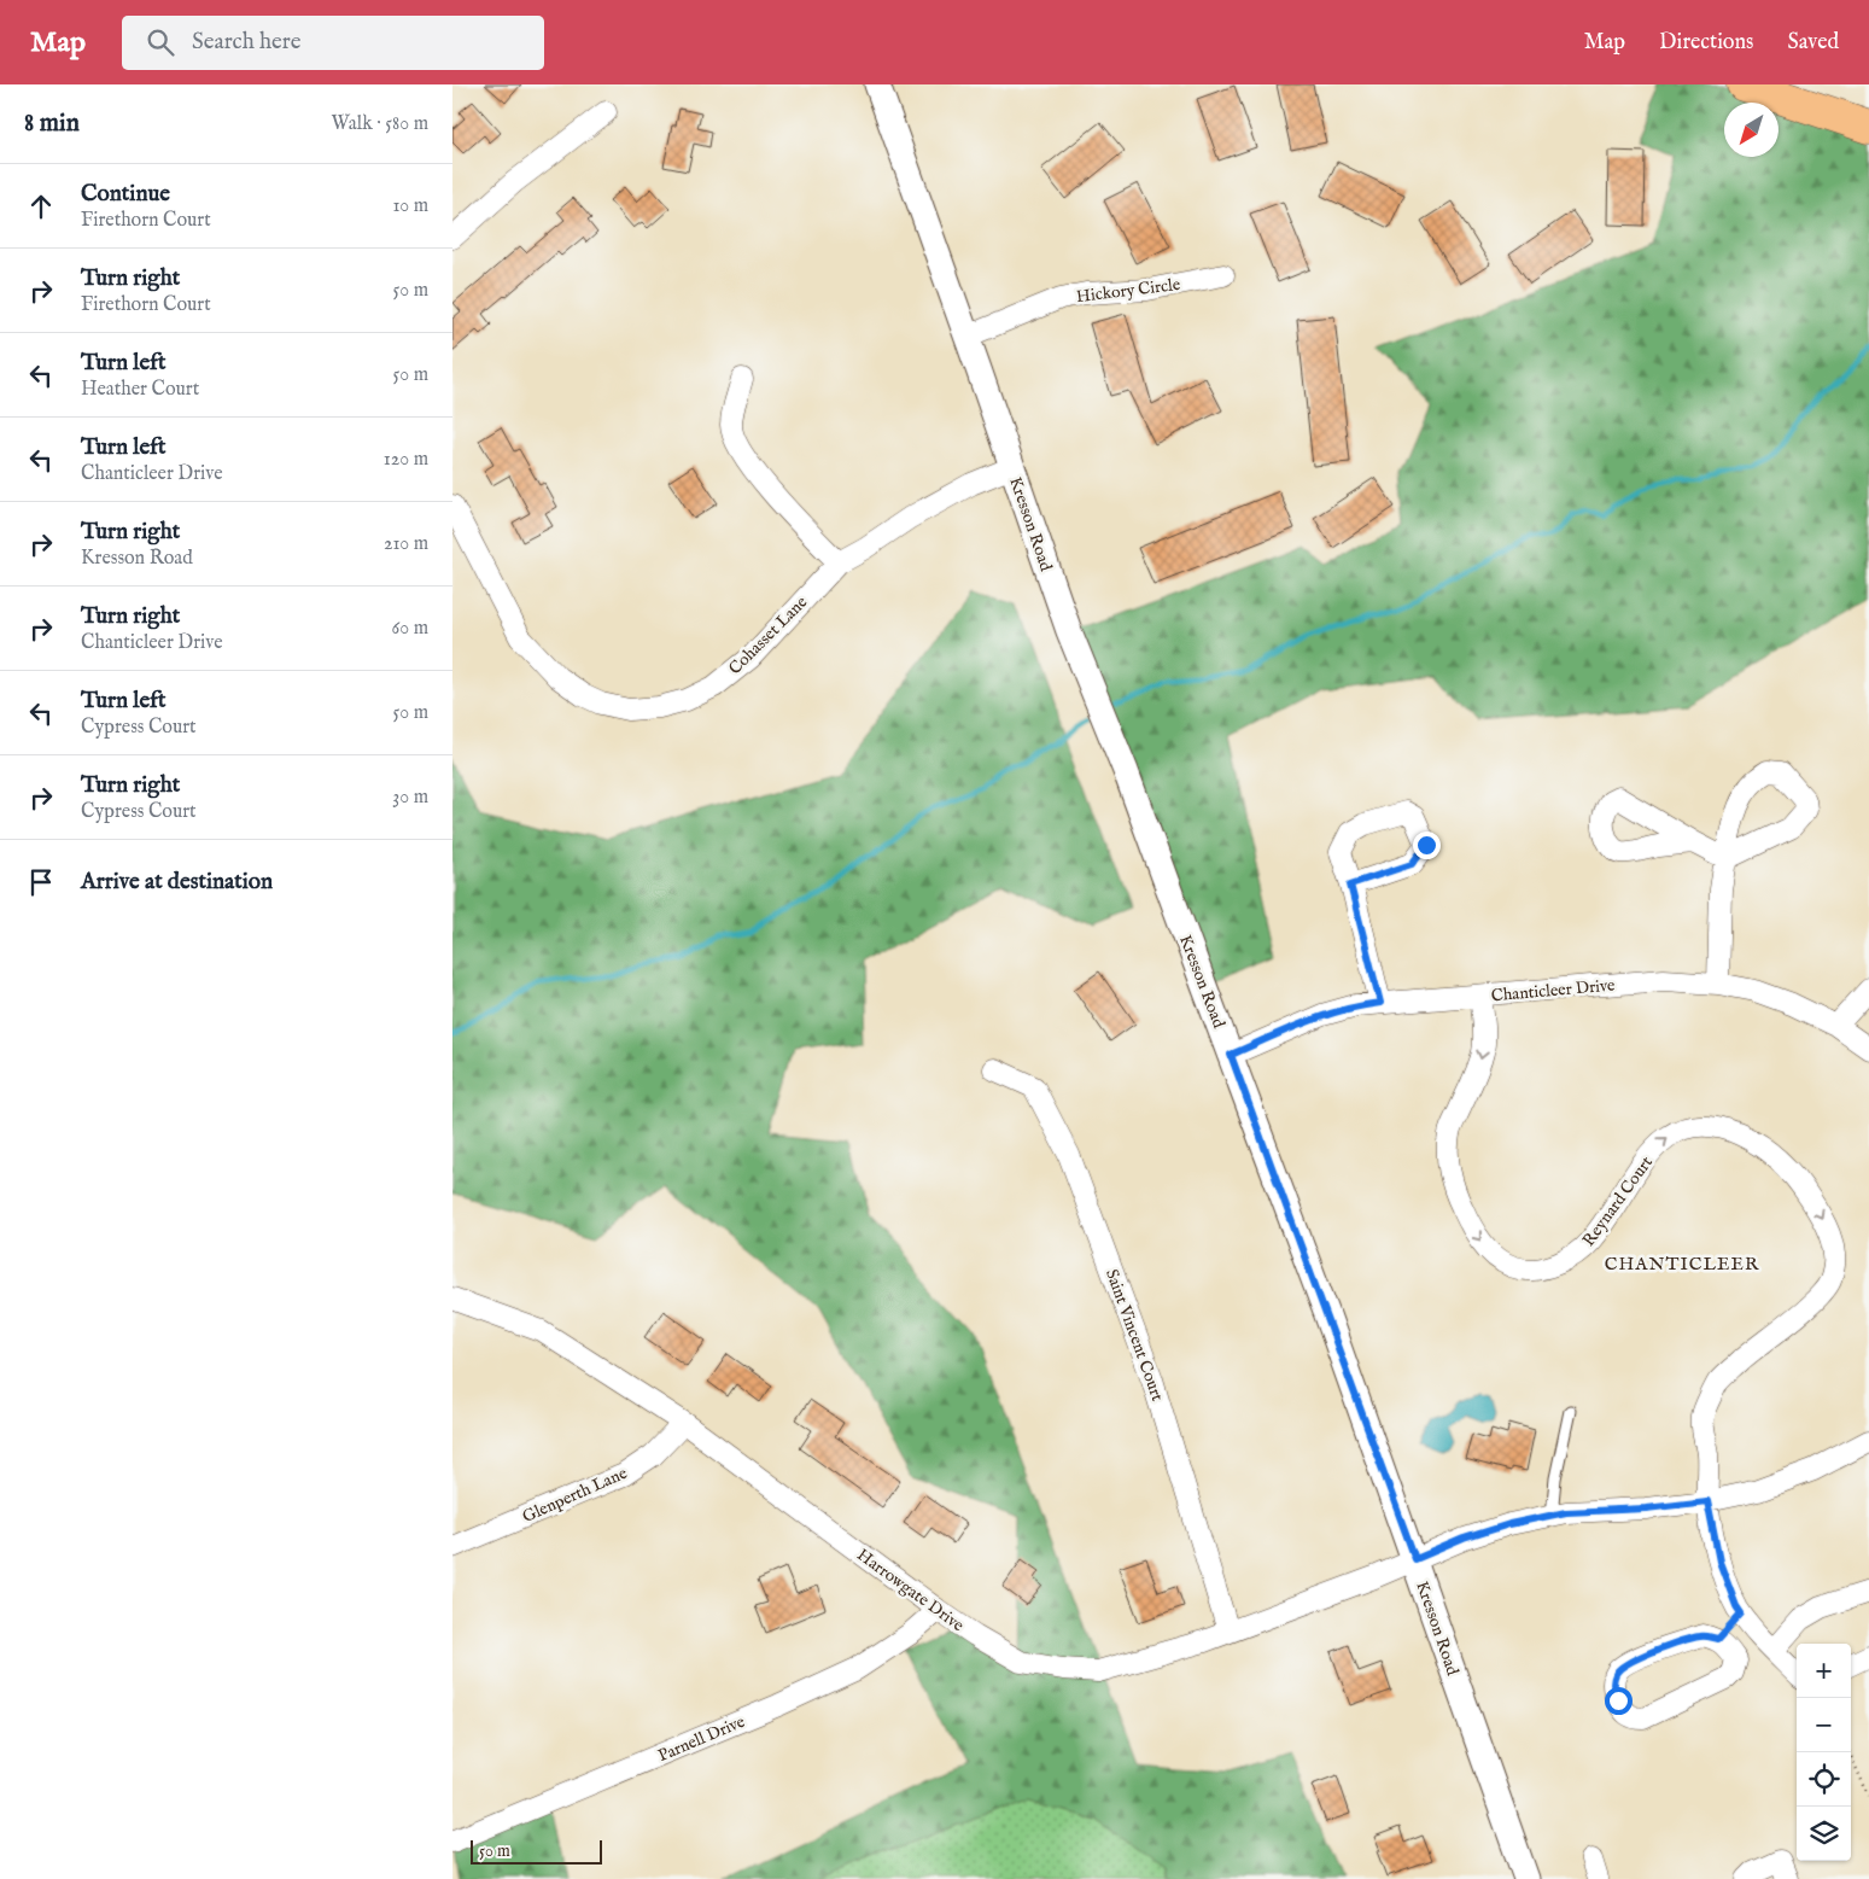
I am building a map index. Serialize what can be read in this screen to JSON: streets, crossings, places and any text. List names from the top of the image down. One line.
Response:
{"streets":{"street":["Hickory Circle","Kresson Road","Cohasset Lane","Chanticleer Drive","Reynard Court","Saint Vincent Court","Glenperth Lane","Harrowgate Drive","Parnell Drive"]},"crossings":[["Hickory Circle","Kresson Road"],["Kresson Road","Cohasset Lane"],["Kresson Road","Chanticleer Drive"],["Kresson Road","Harrowgate Drive"],["Chanticleer Drive","Reynard Court"],["Saint Vincent Court","Harrowgate Drive"],["Glenperth Lane","Harrowgate Drive"],["Harrowgate Drive","Parnell Drive"]],"districts":["CHANTICLEER"],"scale_bar":"50 m","north":"bottom left","page":{"header":"Map","search":"Search here","nav":["Map","Directions","Saved"],"heading":["8 min","Walk · 580 m"],"list":[["Continue","Firethorn Court","10 m"],["Turn right","Firethorn Court","50 m"],["Turn left","Heather Court","50 m"],["Turn left","Chanticleer Drive","120 m"],["Turn right","Kresson Road","210 m"],["Turn right","Chanticleer Drive","60 m"],["Turn left","Cypress Court","50 m"],["Turn right","Cypress Court","30 m"],"Arrive at destination"],"map_buttons":["+","−"],"scale":"50 m"}}
